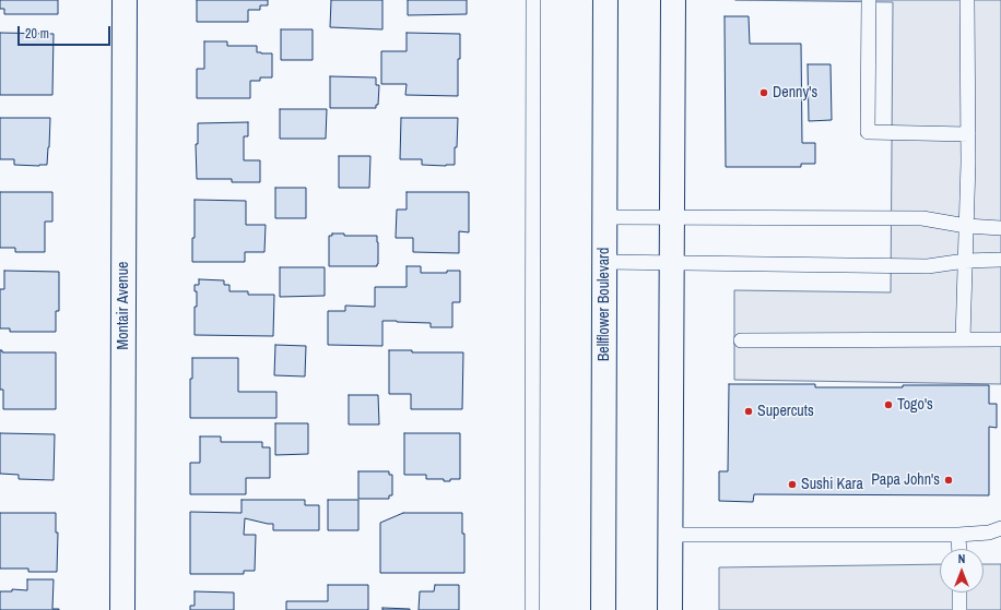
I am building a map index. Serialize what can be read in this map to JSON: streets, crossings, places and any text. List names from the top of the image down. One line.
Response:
{"streets":{"main road":["Bellflower Boulevard","Montair Avenue"]},"places":["Denny's","Togo's","Supercuts","Papa John's","Sushi Kara"],"scale_bar":"20 m","north":"top"}
